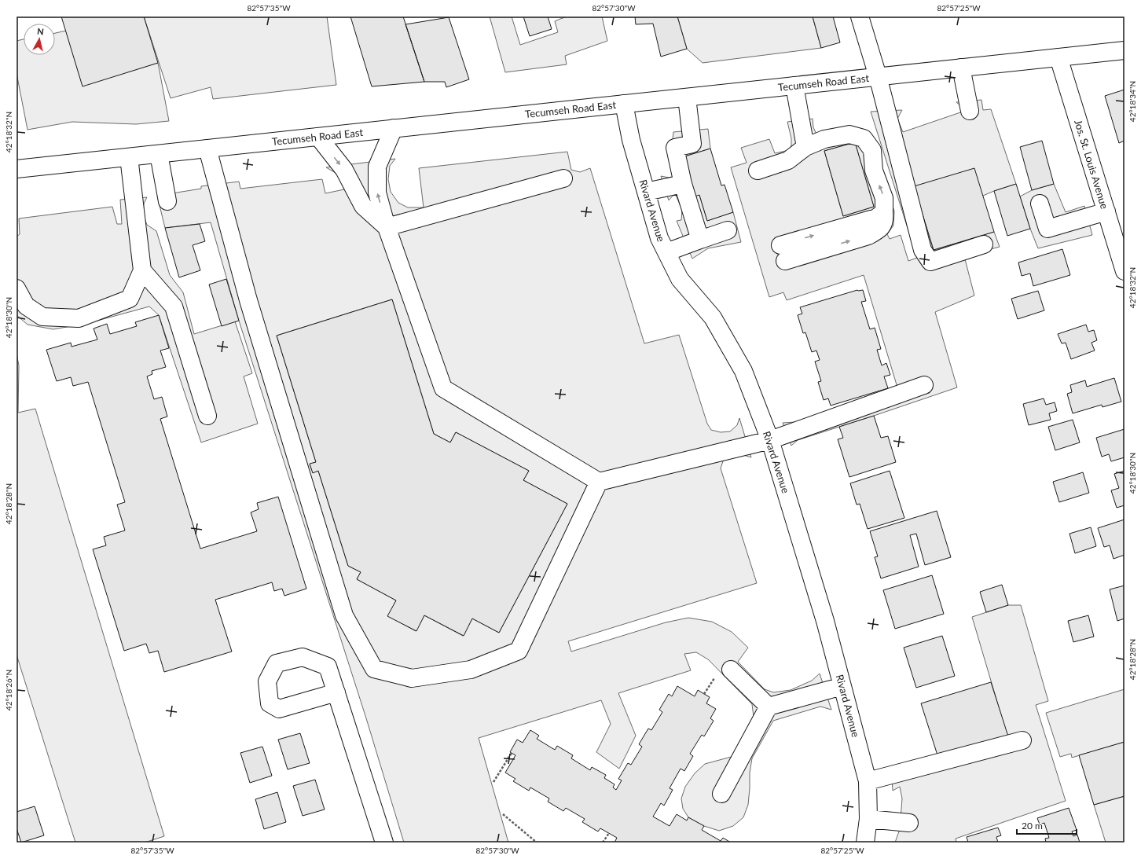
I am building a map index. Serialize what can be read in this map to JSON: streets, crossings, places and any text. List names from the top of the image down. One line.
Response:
{"streets":{"main road":["Tecumseh Road East","Jos. St. Louis Avenue","Rivard Avenue"]},"crossings":[["Tecumseh Road East","Jos. St. Louis Avenue"],["Tecumseh Road East","Rivard Avenue"]],"scale_bar":"20 m","north":"top","coordinates":["82°57'35\"W","82°57'30\"W","82°57'25\"W","42°18'34\"N","42°18'32\"N","42°18'30\"N","42°18'28\"N","42°18'26\"N"]}
